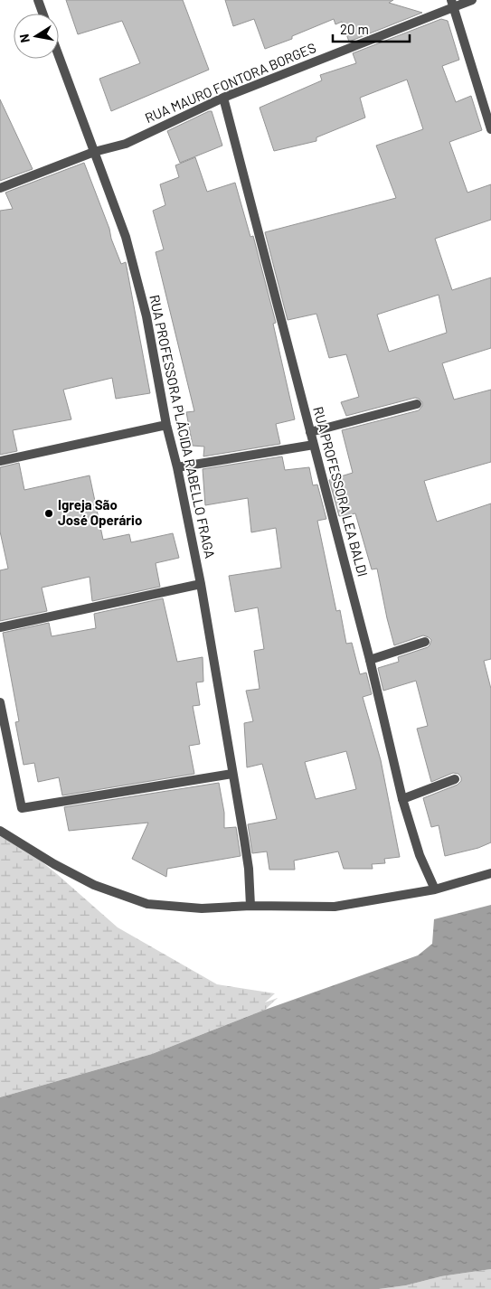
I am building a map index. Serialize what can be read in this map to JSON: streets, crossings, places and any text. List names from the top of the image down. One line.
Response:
{"streets":{"street":["RUA MAURO FONTORA BORGES","RUA PROFESSORA PLÁCIDA RABELLO FRAGA","RUA PROFESSORA LEA BALDI"]},"crossings":[["RUA MAURO FONTORA BORGES","RUA PROFESSORA PLÁCIDA RABELLO FRAGA"],["RUA MAURO FONTORA BORGES","RUA PROFESSORA LEA BALDI"]],"places":["Igreja São José Operário"],"scale_bar":"20 m","north":"left"}
